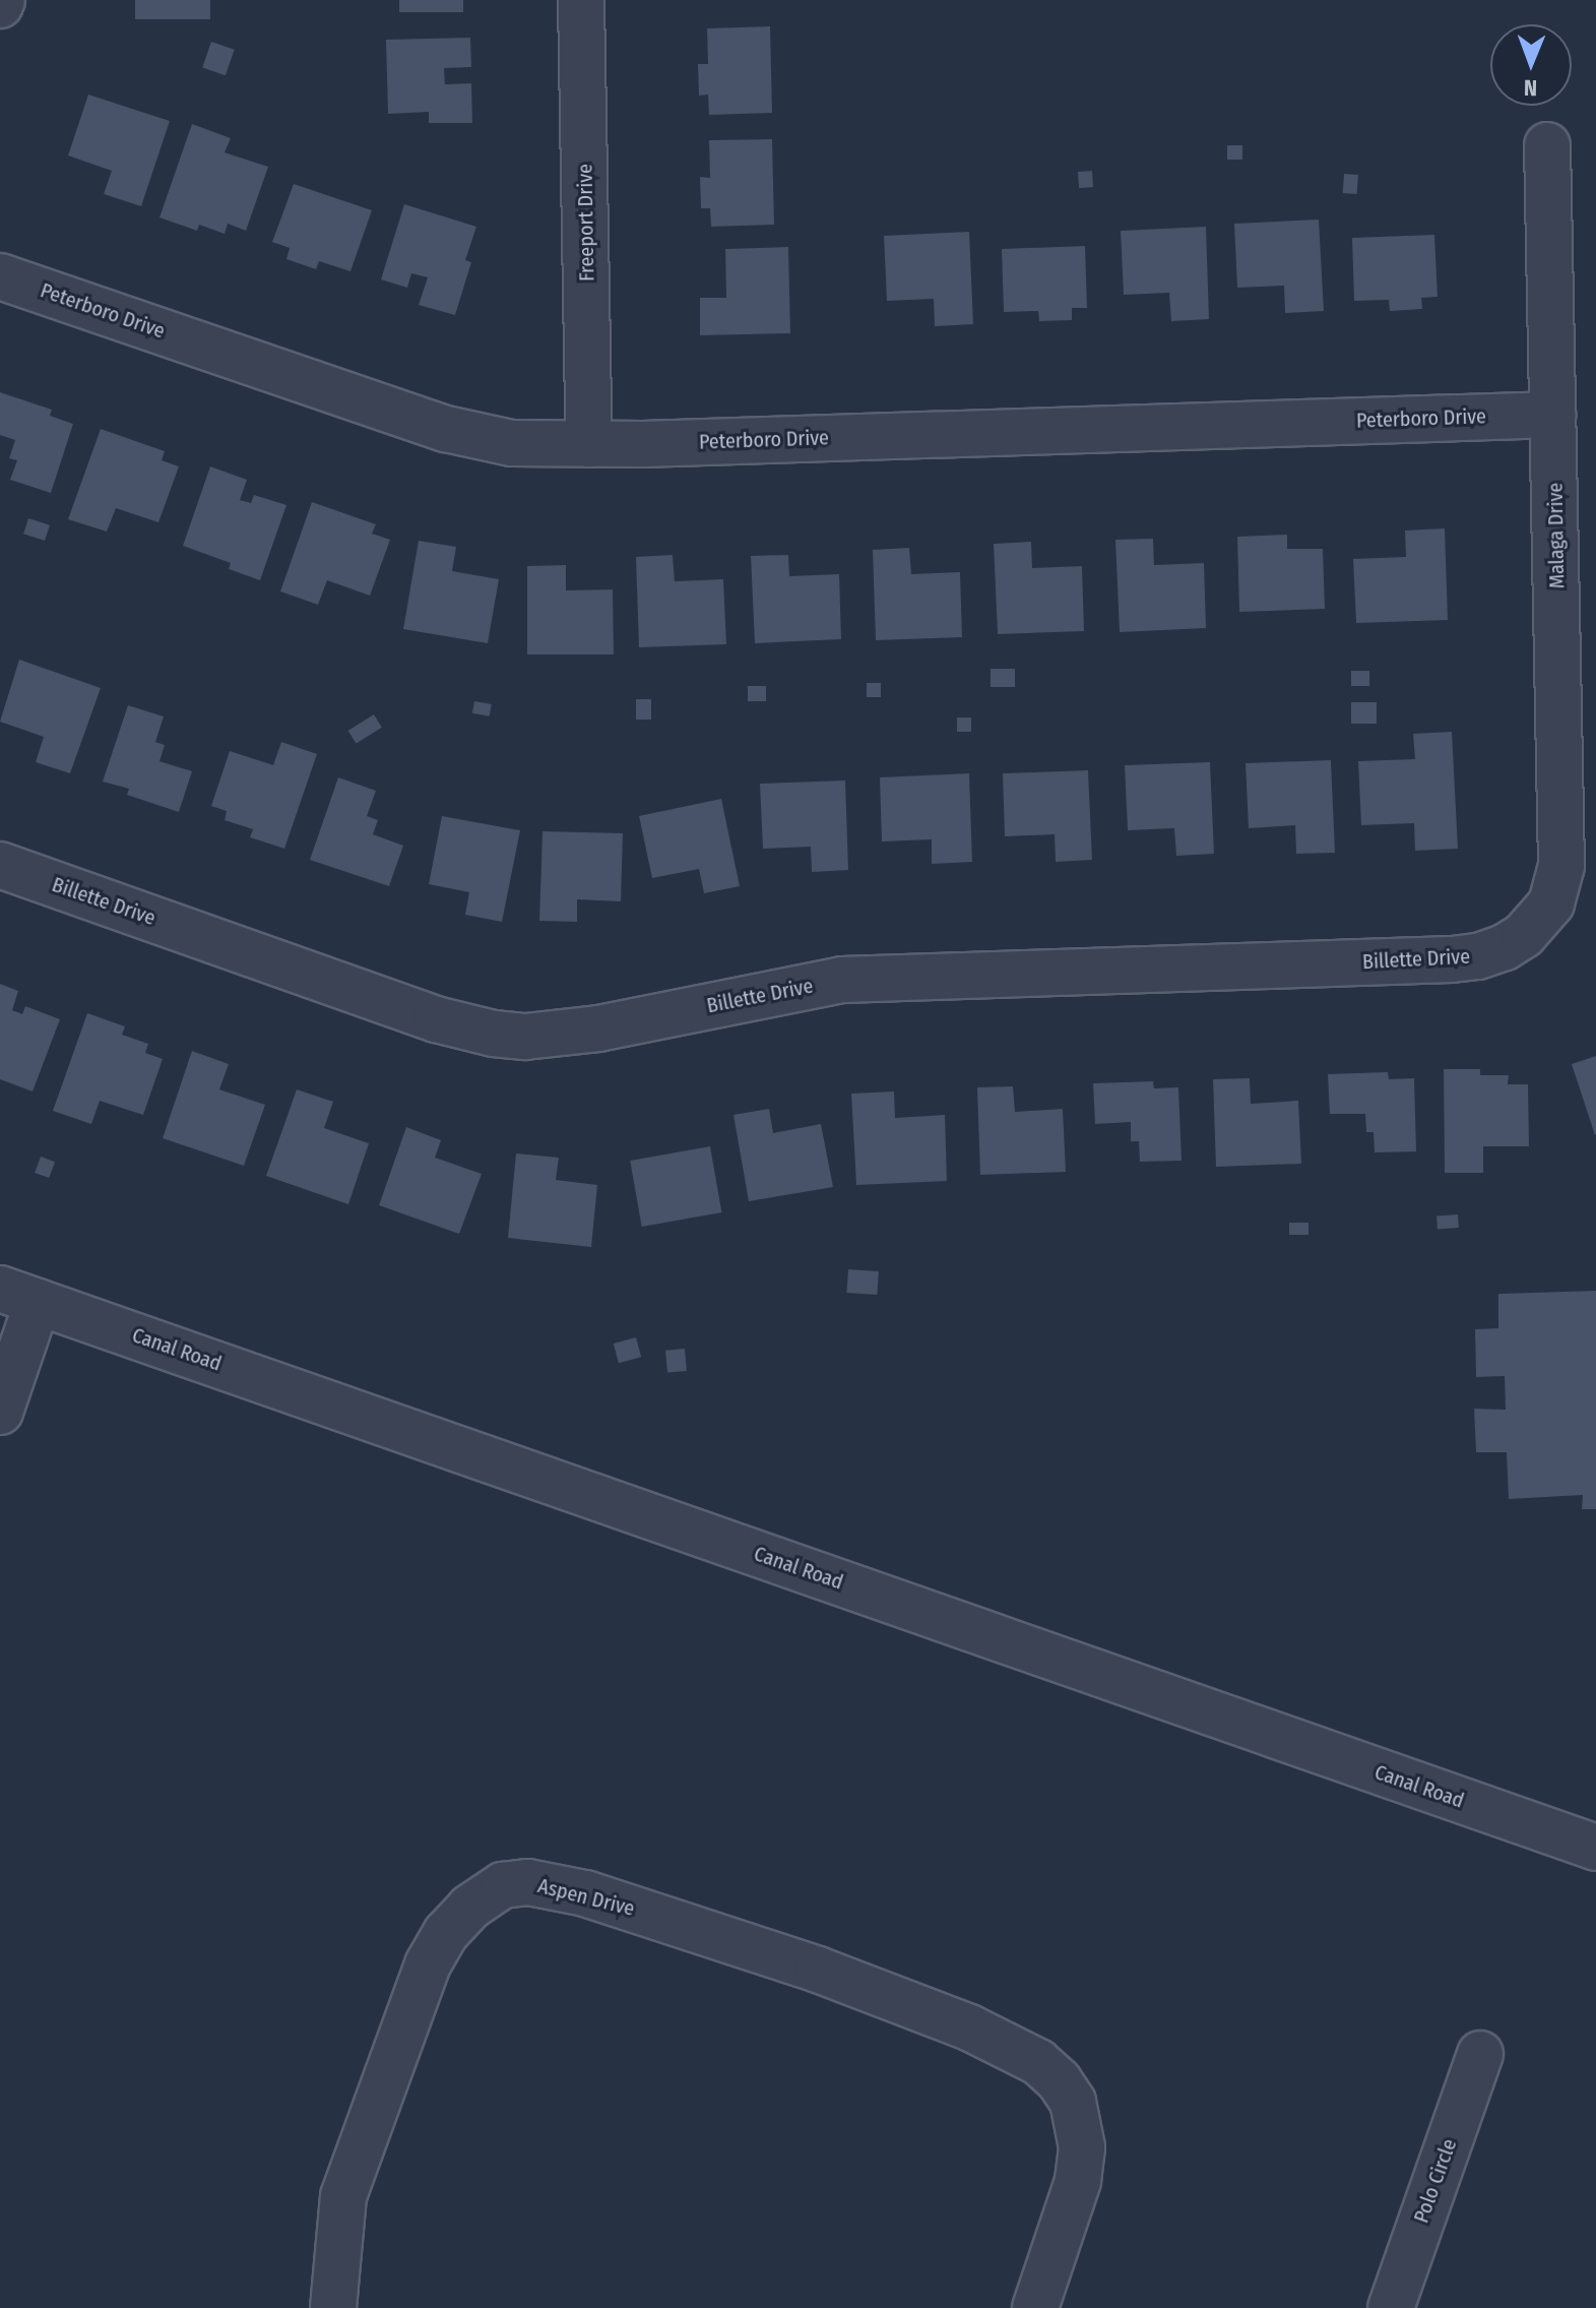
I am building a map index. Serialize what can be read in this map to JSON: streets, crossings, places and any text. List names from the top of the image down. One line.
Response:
{"streets":{"street":["Freeport Drive","Peterboro Drive","Malaga Drive","Billette Drive","Canal Road","Aspen Drive","Polo Circle"]},"crossings":[["Freeport Drive","Peterboro Drive"],["Peterboro Drive","Malaga Drive"],["Malaga Drive","Billette Drive"]],"north":"bottom"}
